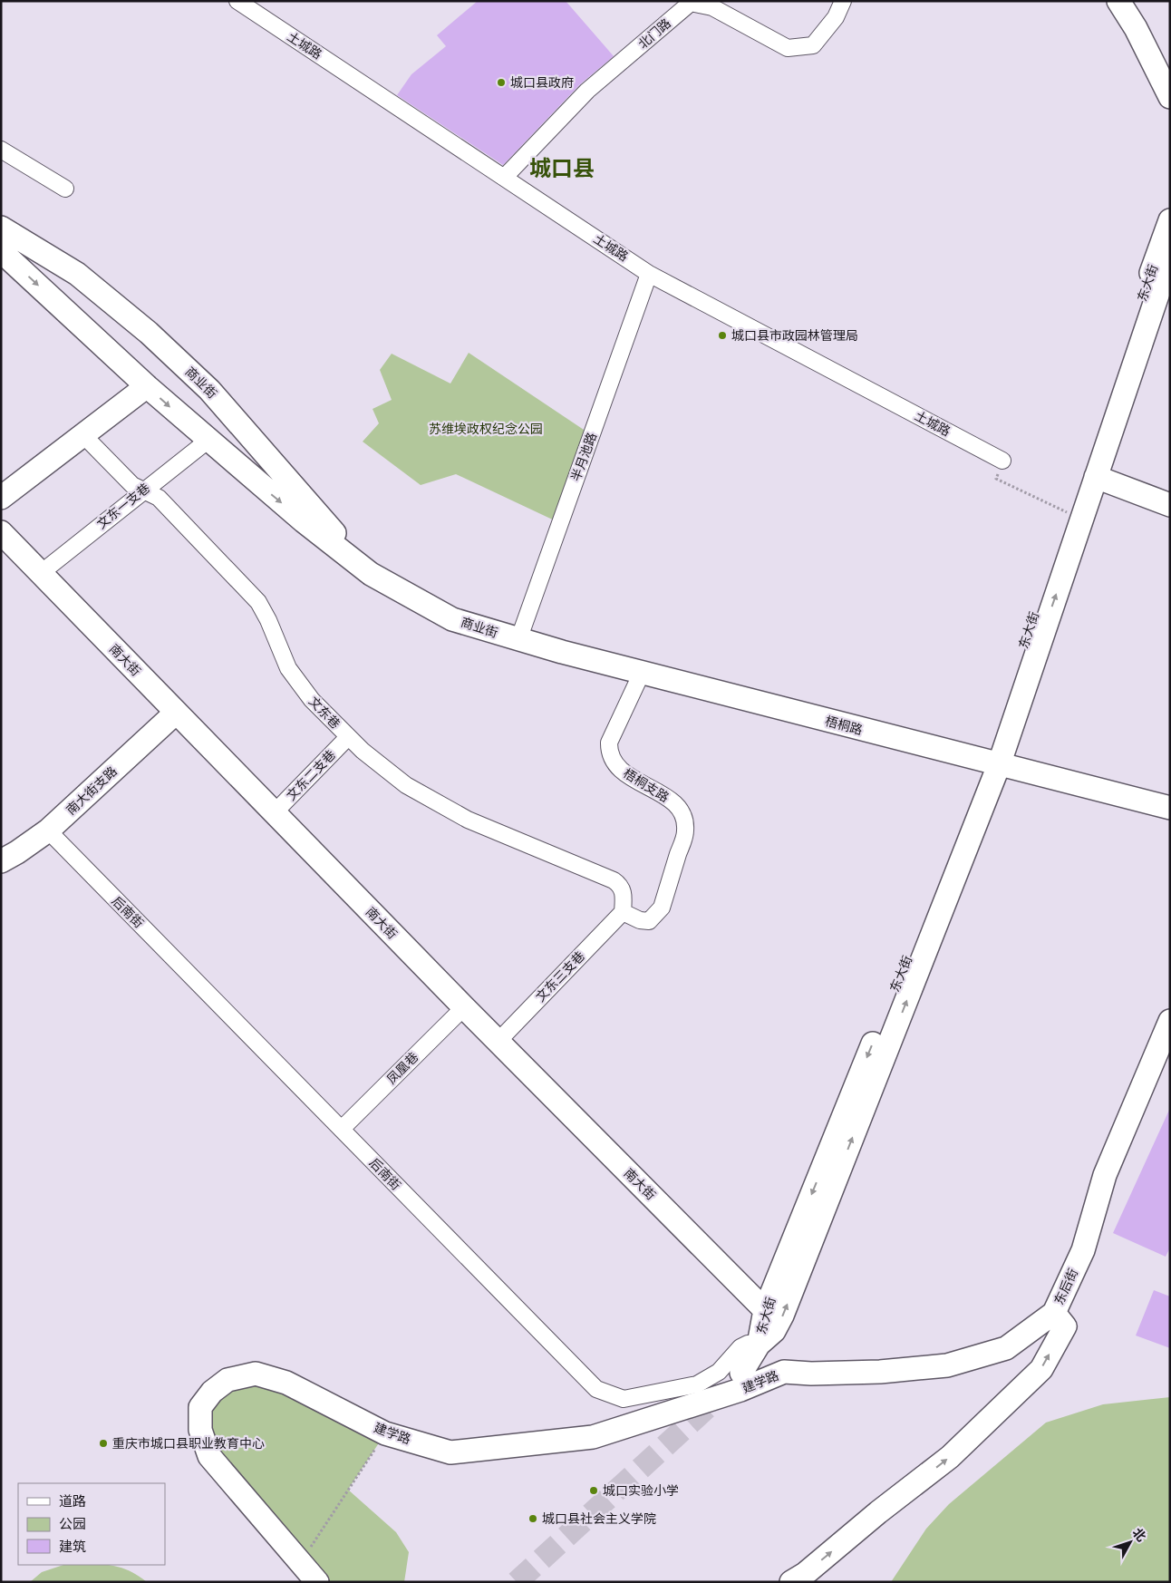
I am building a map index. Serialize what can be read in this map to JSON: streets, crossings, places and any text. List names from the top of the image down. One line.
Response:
{"streets":{"street":["北门路","土城路","东大街","商业街","半月池路","文东一支巷","南大街","文东巷","梧桐路","文东二支巷","梧桐支路","南大街支路","后南街","文东三支巷","凤凰巷","东后街","建学路"]},"crossings":[["北门路","土城路"],["土城路","半月池路"],["东大街","南大街"],["东大街","梧桐路"],["东大街","后南街"],["商业街","半月池路"],["商业街","文东一支巷"],["商业街","梧桐路"],["半月池路","梧桐路"],["文东一支巷","南大街"],["文东一支巷","文东巷"],["南大街","文东二支巷"],["南大街","南大街支路"],["南大街","文东三支巷"],["南大街","凤凰巷"],["文东巷","文东二支巷"],["文东巷","梧桐支路"],["文东巷","文东三支巷"],["梧桐路","梧桐支路"],["梧桐支路","文东三支巷"],["南大街支路","后南街"],["后南街","凤凰巷"],["东后街","建学路"]],"districts":["城口县"],"parks":["苏维埃政权纪念公园"],"places":["城口县政府","城口县市政园林管理局","重庆市城口县职业教育中心","城口实验小学","城口县社会主义学院"],"legend":["道路","公园","建筑"],"north":"top right"}
